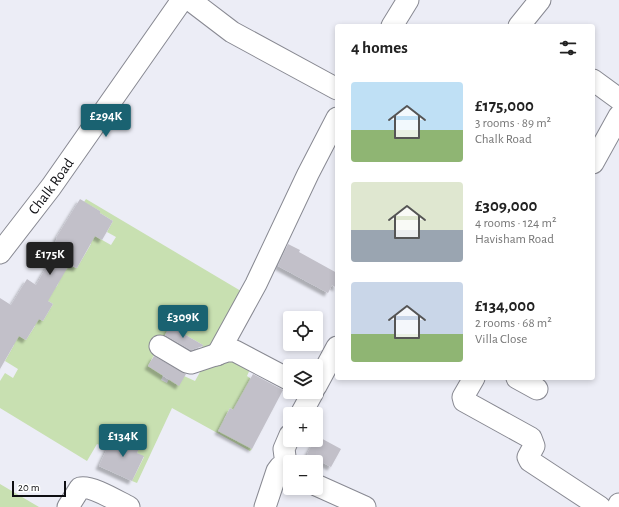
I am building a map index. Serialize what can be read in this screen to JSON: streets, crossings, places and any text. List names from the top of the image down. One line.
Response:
{"streets":{"street":["Chalk Road"]},"scale_bar":"20 m","page":{"heading":"4 homes","list":[{"name":"£175,000","note":"3 rooms · 89 m² · Chalk Road"},{"name":"£309,000","note":"4 rooms · 124 m² · Havisham Road"},{"name":"£134,000","note":"2 rooms · 68 m² · Villa Close"}],"price":["£294K","£175K","£309K","£134K"],"map_buttons":["+","−"],"scale":"20 m"}}
